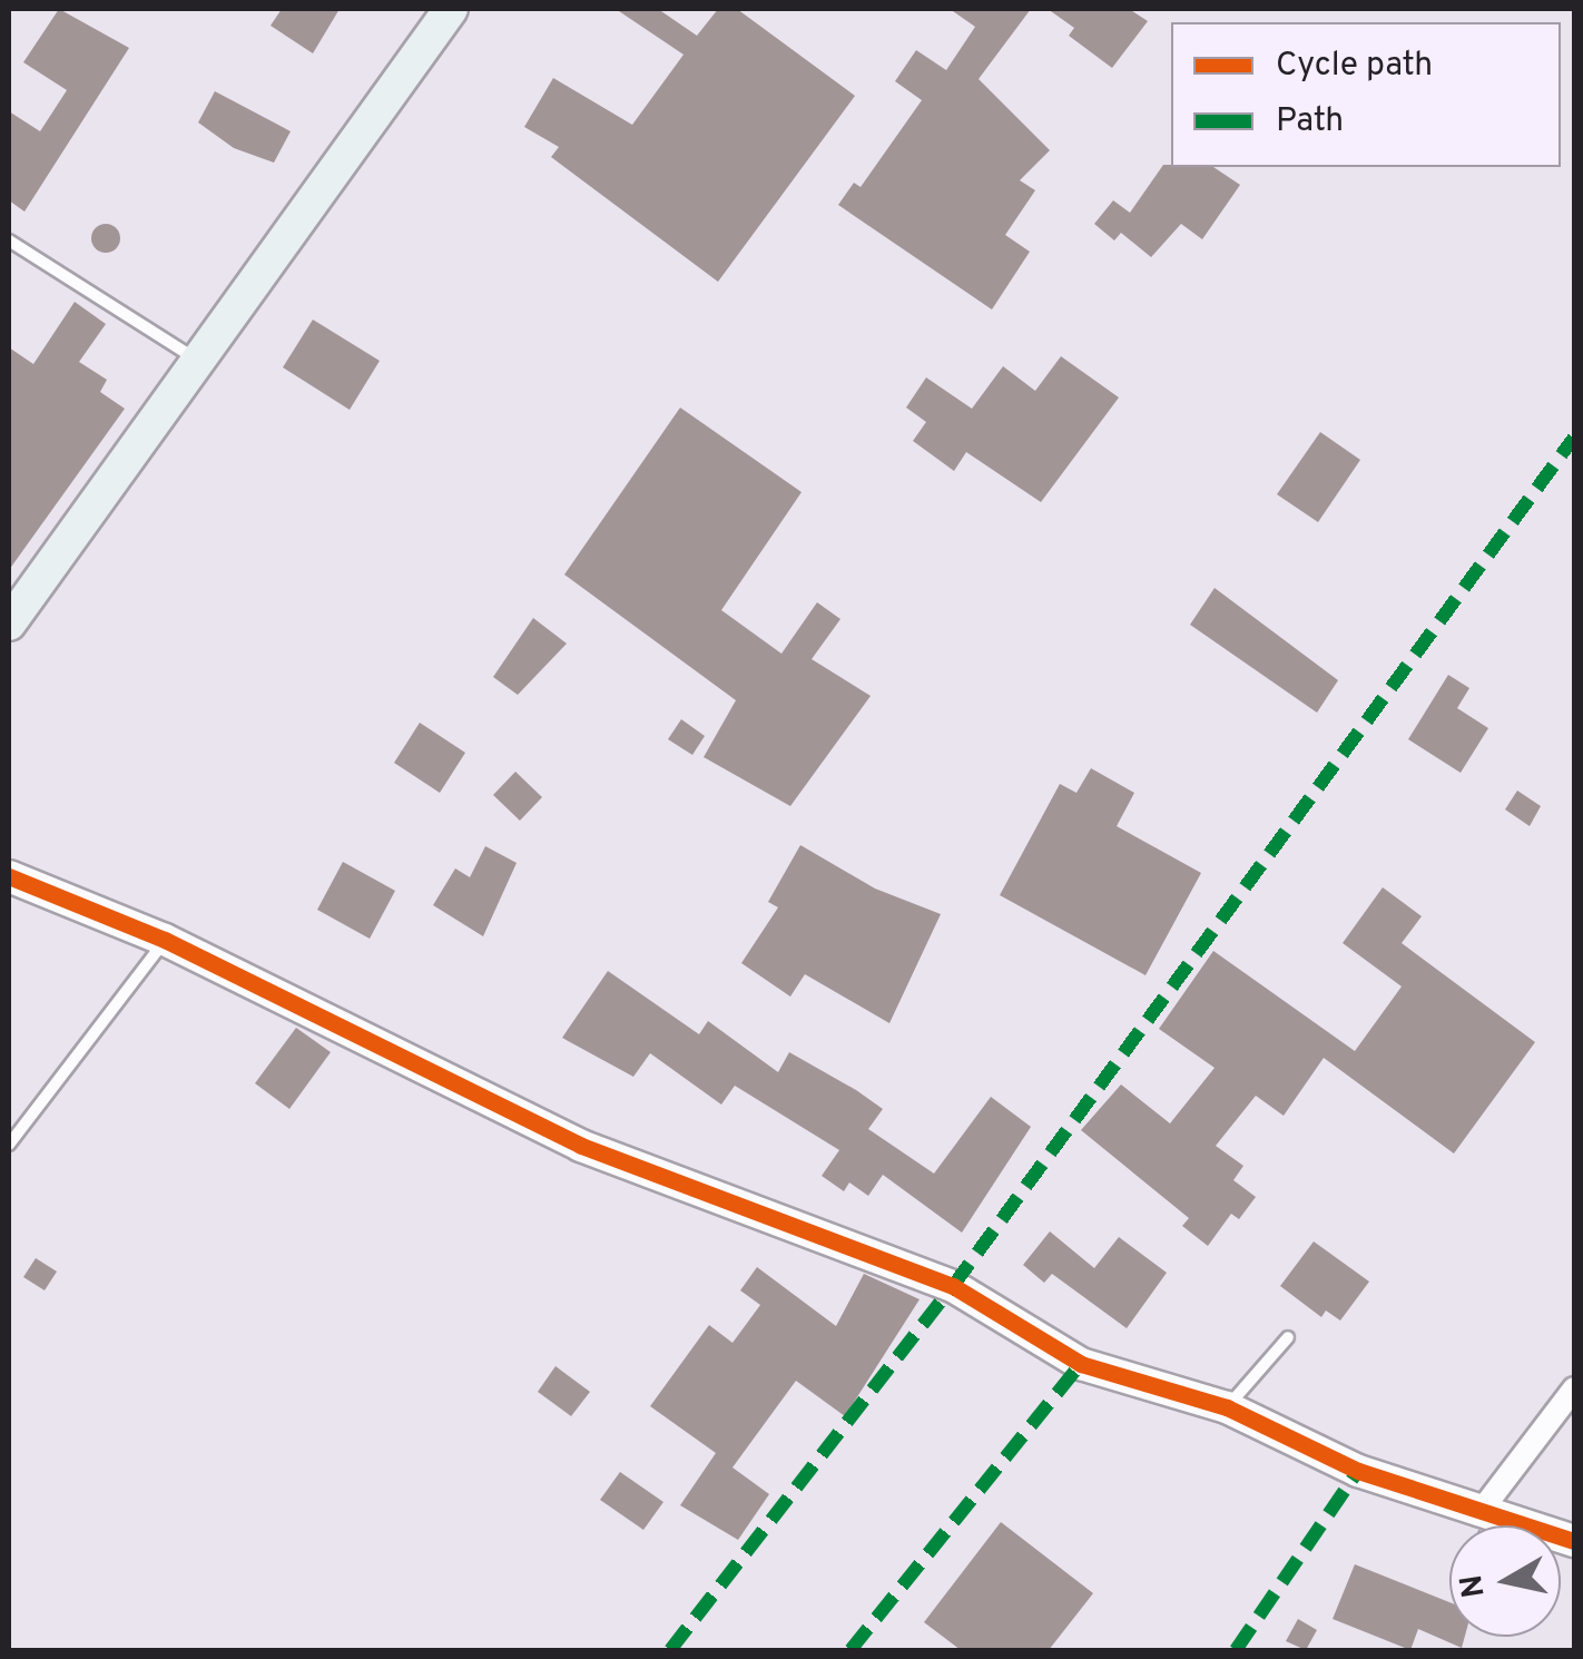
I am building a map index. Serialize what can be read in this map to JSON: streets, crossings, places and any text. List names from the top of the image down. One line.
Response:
{"legend":["Cycle path","Path"],"north":"left"}
